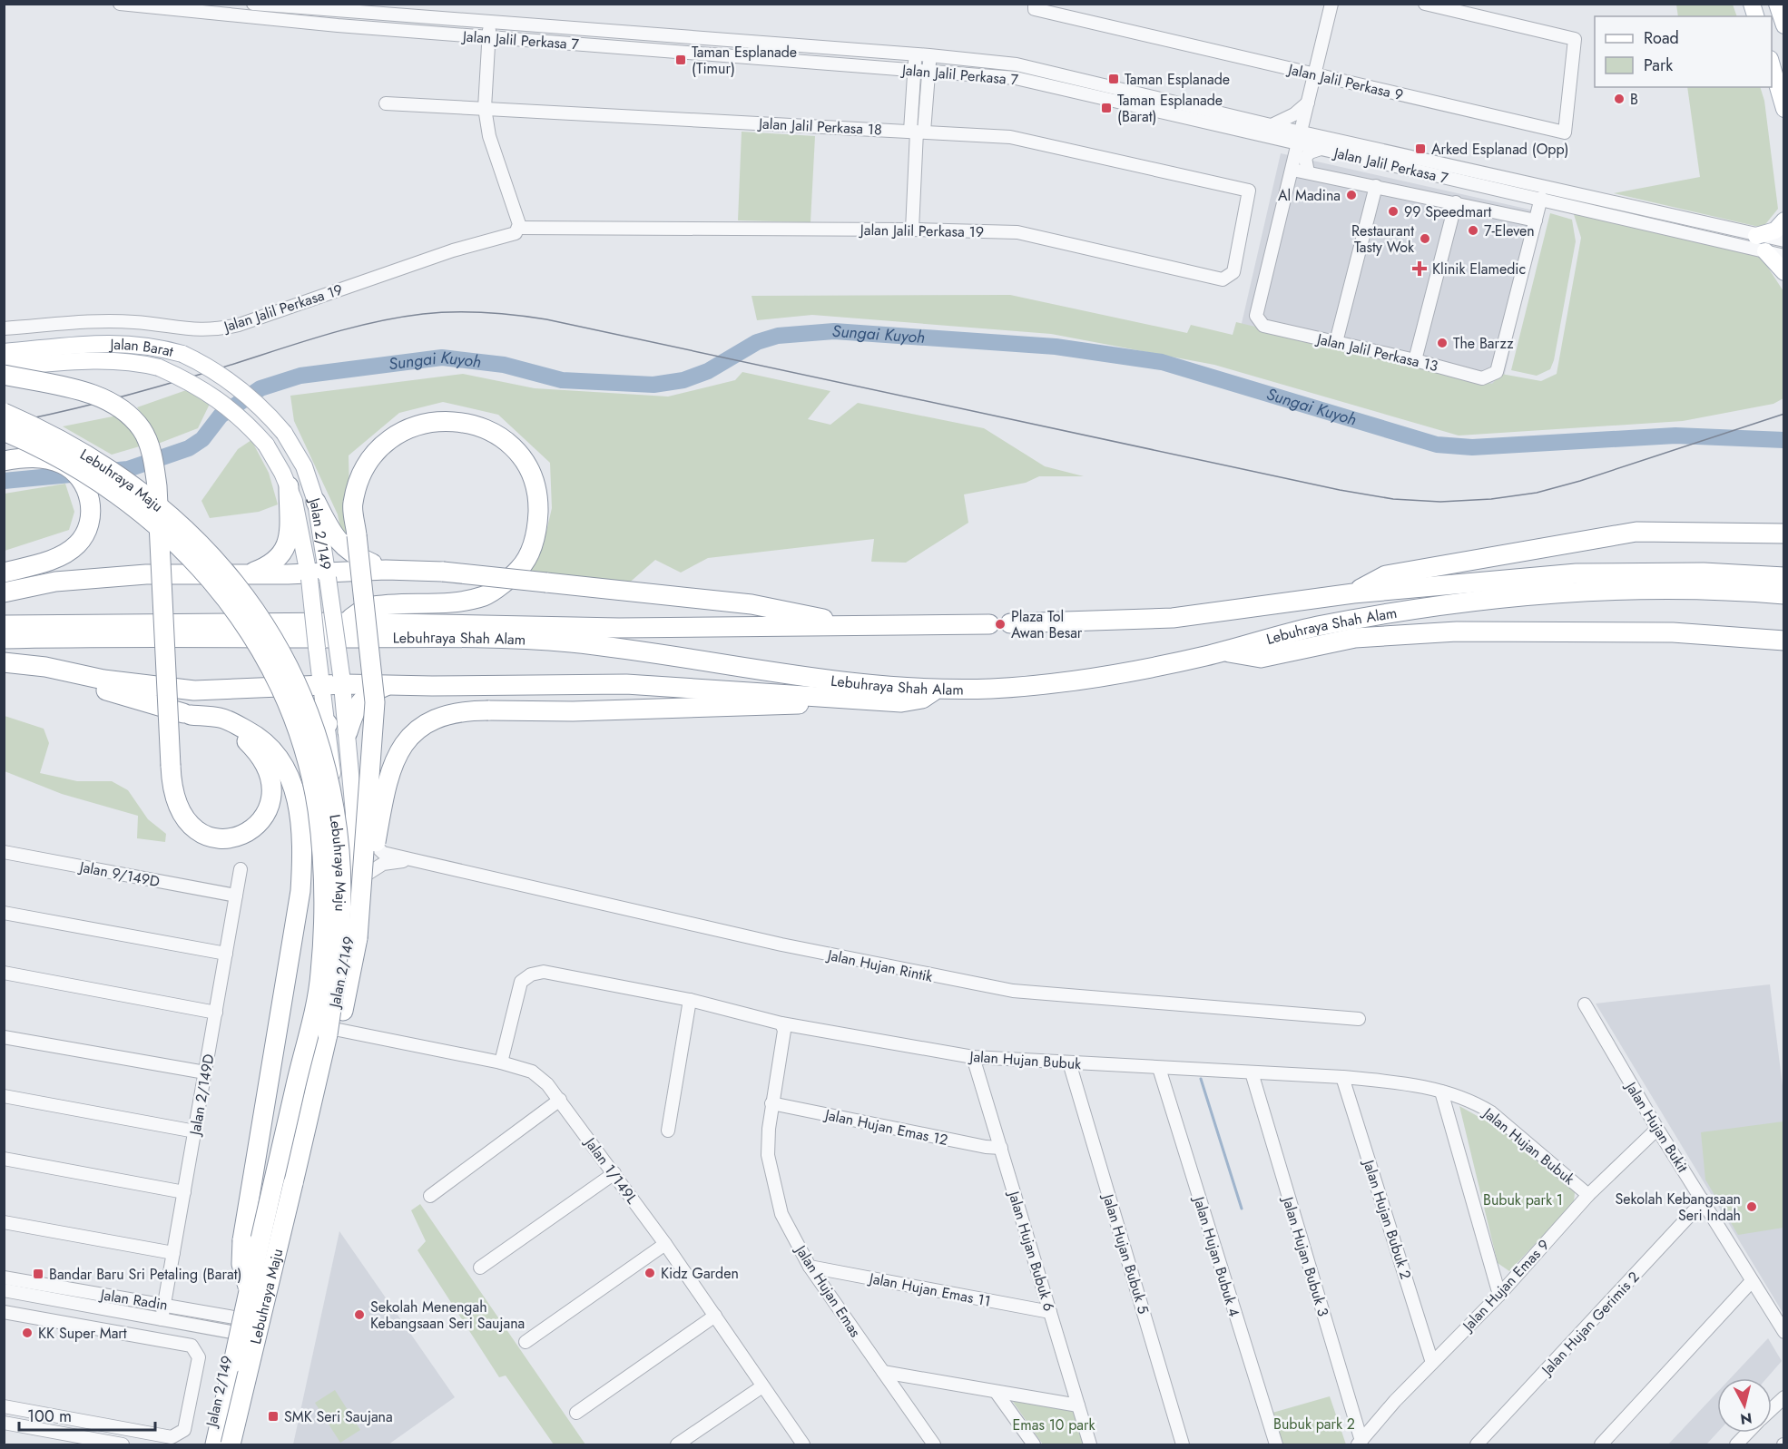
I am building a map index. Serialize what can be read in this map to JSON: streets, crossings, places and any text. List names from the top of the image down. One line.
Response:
{"streets":{"highway":["Lebuhraya Maju","Lebuhraya Shah Alam"],"main road":["Jalan Barat","Jalan 2/149"],"street":["Jalan Jalil Perkasa 7","Jalan Jalil Perkasa 9","Jalan Jalil Perkasa 18","Jalan Jalil Perkasa 19","Jalan Jalil Perkasa 13","Jalan 9/149D","Jalan Hujan Rintik","Jalan Hujan Bubuk","Jalan 2/149D","Jalan Hujan Emas 12","Jalan Hujan Bukit","Jalan 1/149L","Jalan Hujan Bubuk 2","Jalan Hujan Bubuk 6","Jalan Hujan Bubuk 5","Jalan Hujan Bubuk 4","Jalan Hujan Bubuk 3","Jalan Hujan Emas 9","Jalan Hujan Emas 11","Jalan Hujan Emas","Jalan Radin","Jalan Hujan Gerimis 2"]},"crossings":[["Jalan Jalil Perkasa 7","Jalan Jalil Perkasa 13"],["Jalan Jalil Perkasa 9","Jalan Jalil Perkasa 13"],["Jalan Jalil Perkasa 18","Jalan Jalil Perkasa 19"],["Jalan Barat","Jalan 2/149"],["Lebuhraya Maju","Jalan 2/149"],["Lebuhraya Maju","Jalan 1/149L"],["Jalan 2/149","Jalan Hujan Rintik"],["Jalan 2/149","Jalan 1/149L"],["Jalan 2/149","Jalan Radin"],["Jalan 9/149D","Jalan 2/149D"],["Jalan Hujan Bubuk","Jalan 1/149L"],["Jalan Hujan Bubuk","Jalan Hujan Bubuk 2"],["Jalan Hujan Bubuk","Jalan Hujan Bubuk 6"],["Jalan Hujan Bubuk","Jalan Hujan Bubuk 5"],["Jalan Hujan Bubuk","Jalan Hujan Bubuk 4"],["Jalan Hujan Bubuk","Jalan Hujan Bubuk 3"],["Jalan Hujan Bubuk","Jalan Hujan Emas 9"],["Jalan Hujan Bubuk","Jalan Hujan Emas"],["Jalan 2/149D","Jalan Radin"],["Jalan Hujan Emas 12","Jalan Hujan Bubuk 6"],["Jalan Hujan Emas 12","Jalan Hujan Emas"],["Jalan Hujan Bukit","Jalan Hujan Emas 9"],["Jalan Hujan Bukit","Jalan Hujan Gerimis 2"],["Jalan Hujan Bubuk 2","Jalan Hujan Emas 9"],["Jalan Hujan Bubuk 6","Jalan Hujan Emas 11"],["Jalan Hujan Bubuk 3","Jalan Hujan Emas 9"],["Jalan Hujan Emas 11","Jalan Hujan Emas"]],"water":["Sungai Kuyoh"],"parks":["Bubuk park 1","Bubuk park 2","Emas 10 park"],"places":{"transit":["Taman Esplanade (Timur)","Taman Esplanade","Taman Esplanade (Barat)","Arked Esplanad (Opp)","Bandar Baru Sri Petaling (Barat)","SMK Seri Saujana"],"other":["B","Al Madina","99 Speedmart","7-Eleven","Restaurant Tasty Wok","The Barzz","Plaza Tol Awan Besar","Sekolah Kebangsaan Seri Indah","Kidz Garden","Sekolah Menengah Kebangsaan Seri Saujana","KK Super Mart"],"health":["Klinik Elamedic"]},"legend":["Road","Park"],"scale_bar":"100 m","north":"bottom"}
